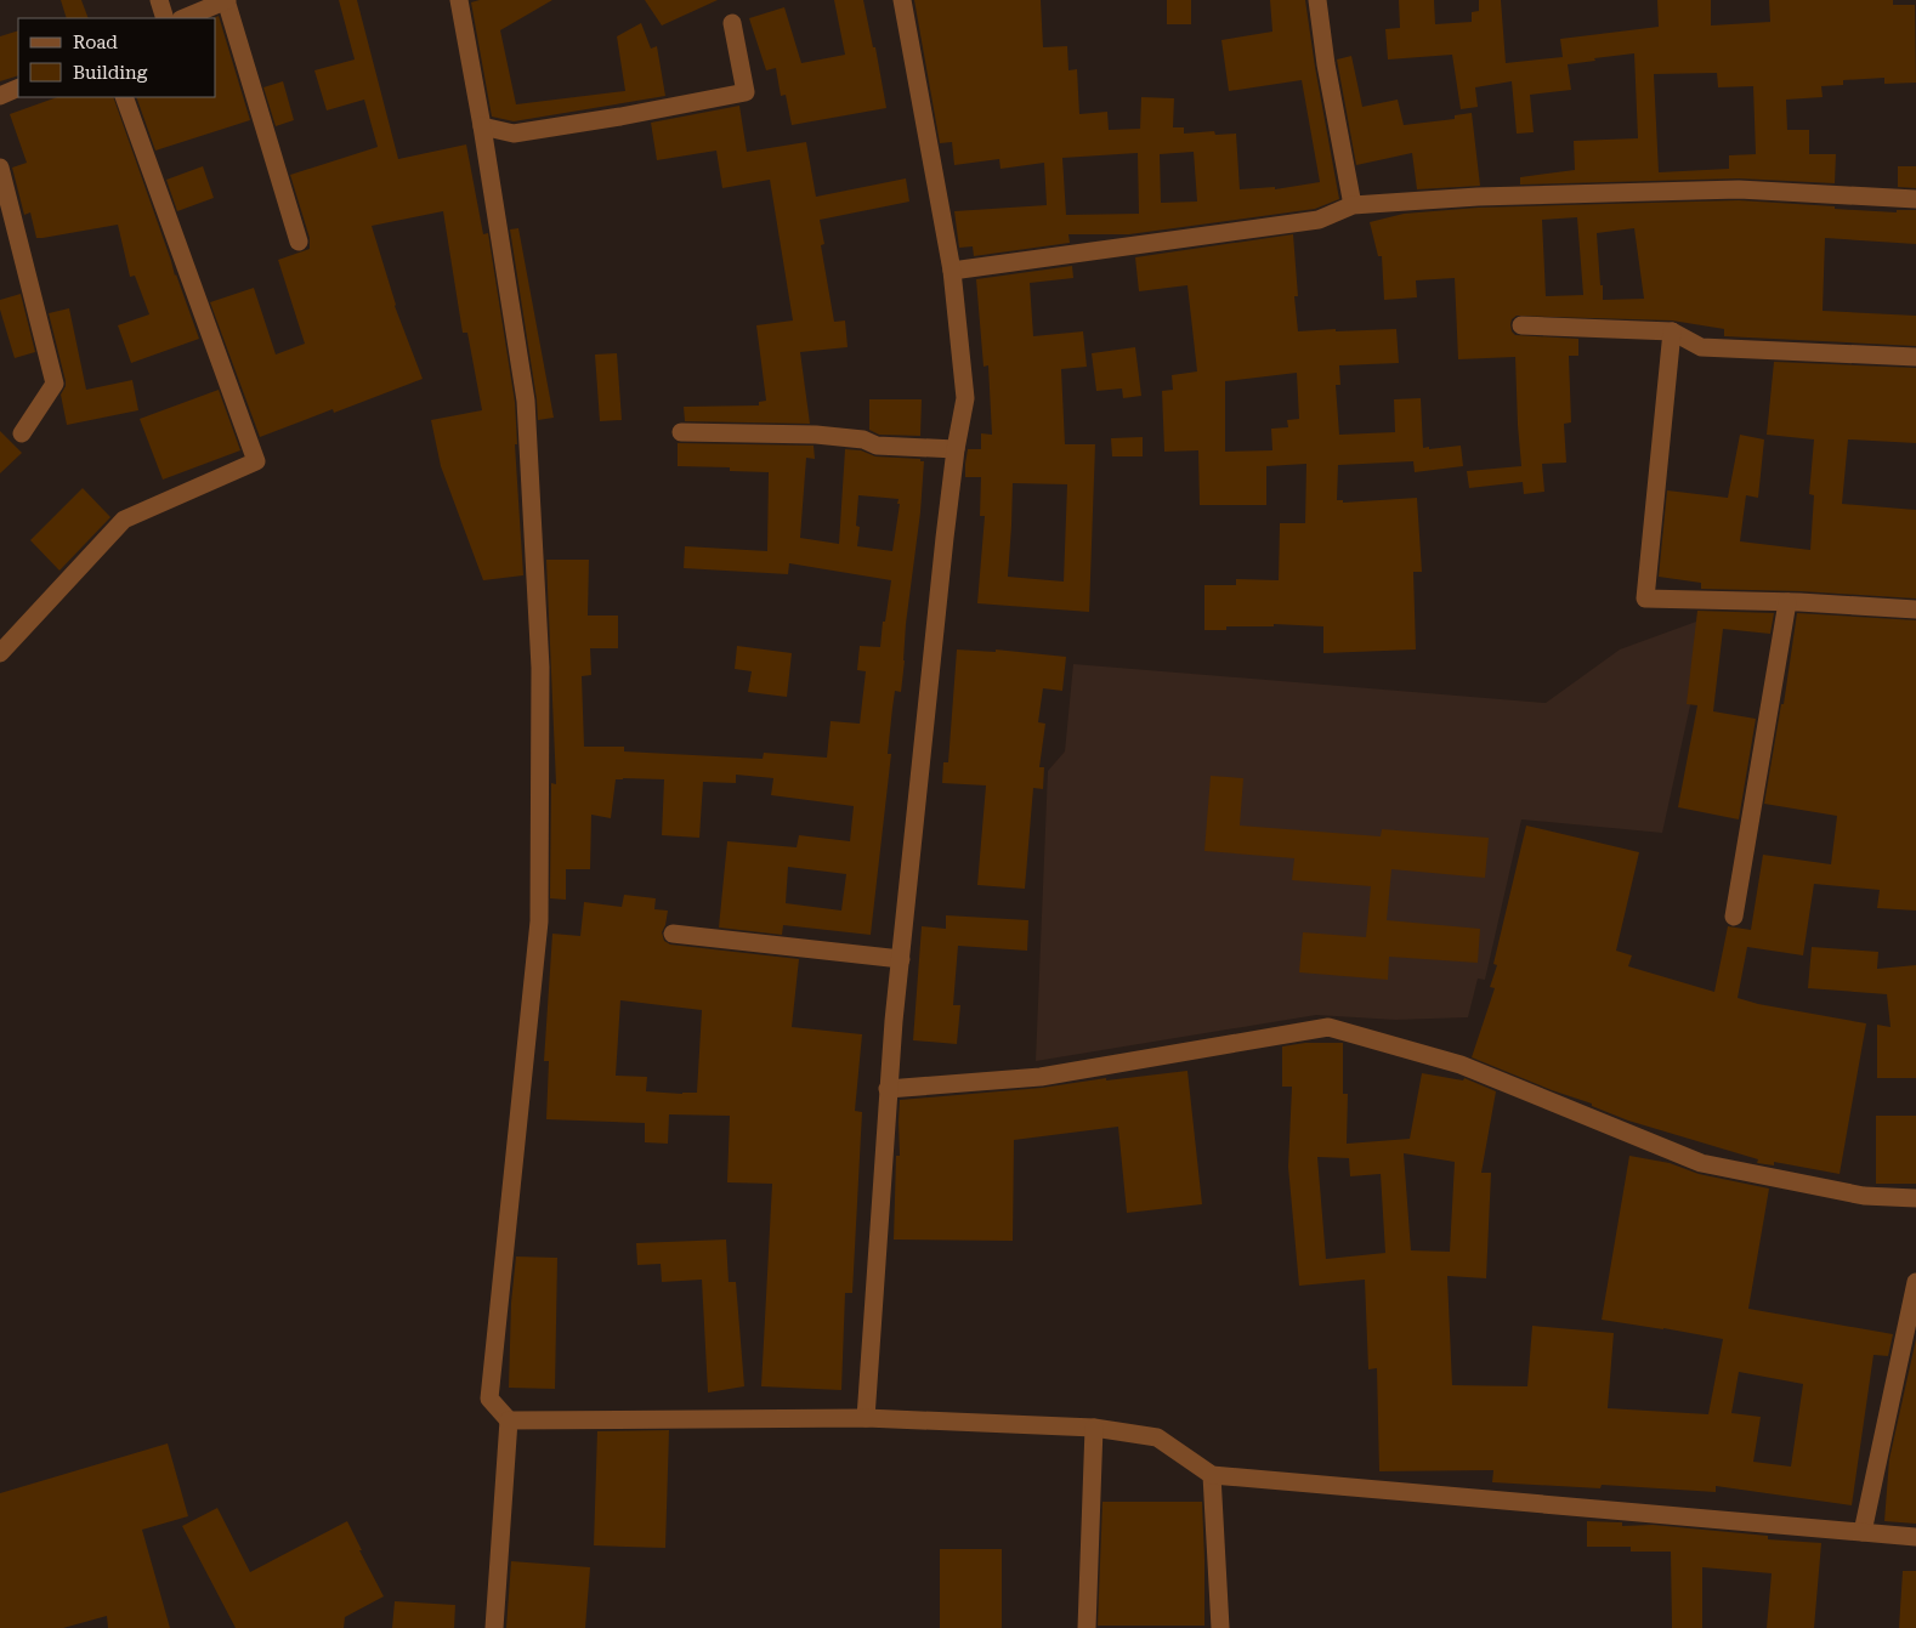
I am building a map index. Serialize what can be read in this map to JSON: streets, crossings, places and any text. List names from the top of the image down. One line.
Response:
{"legend":["Road","Building"]}
